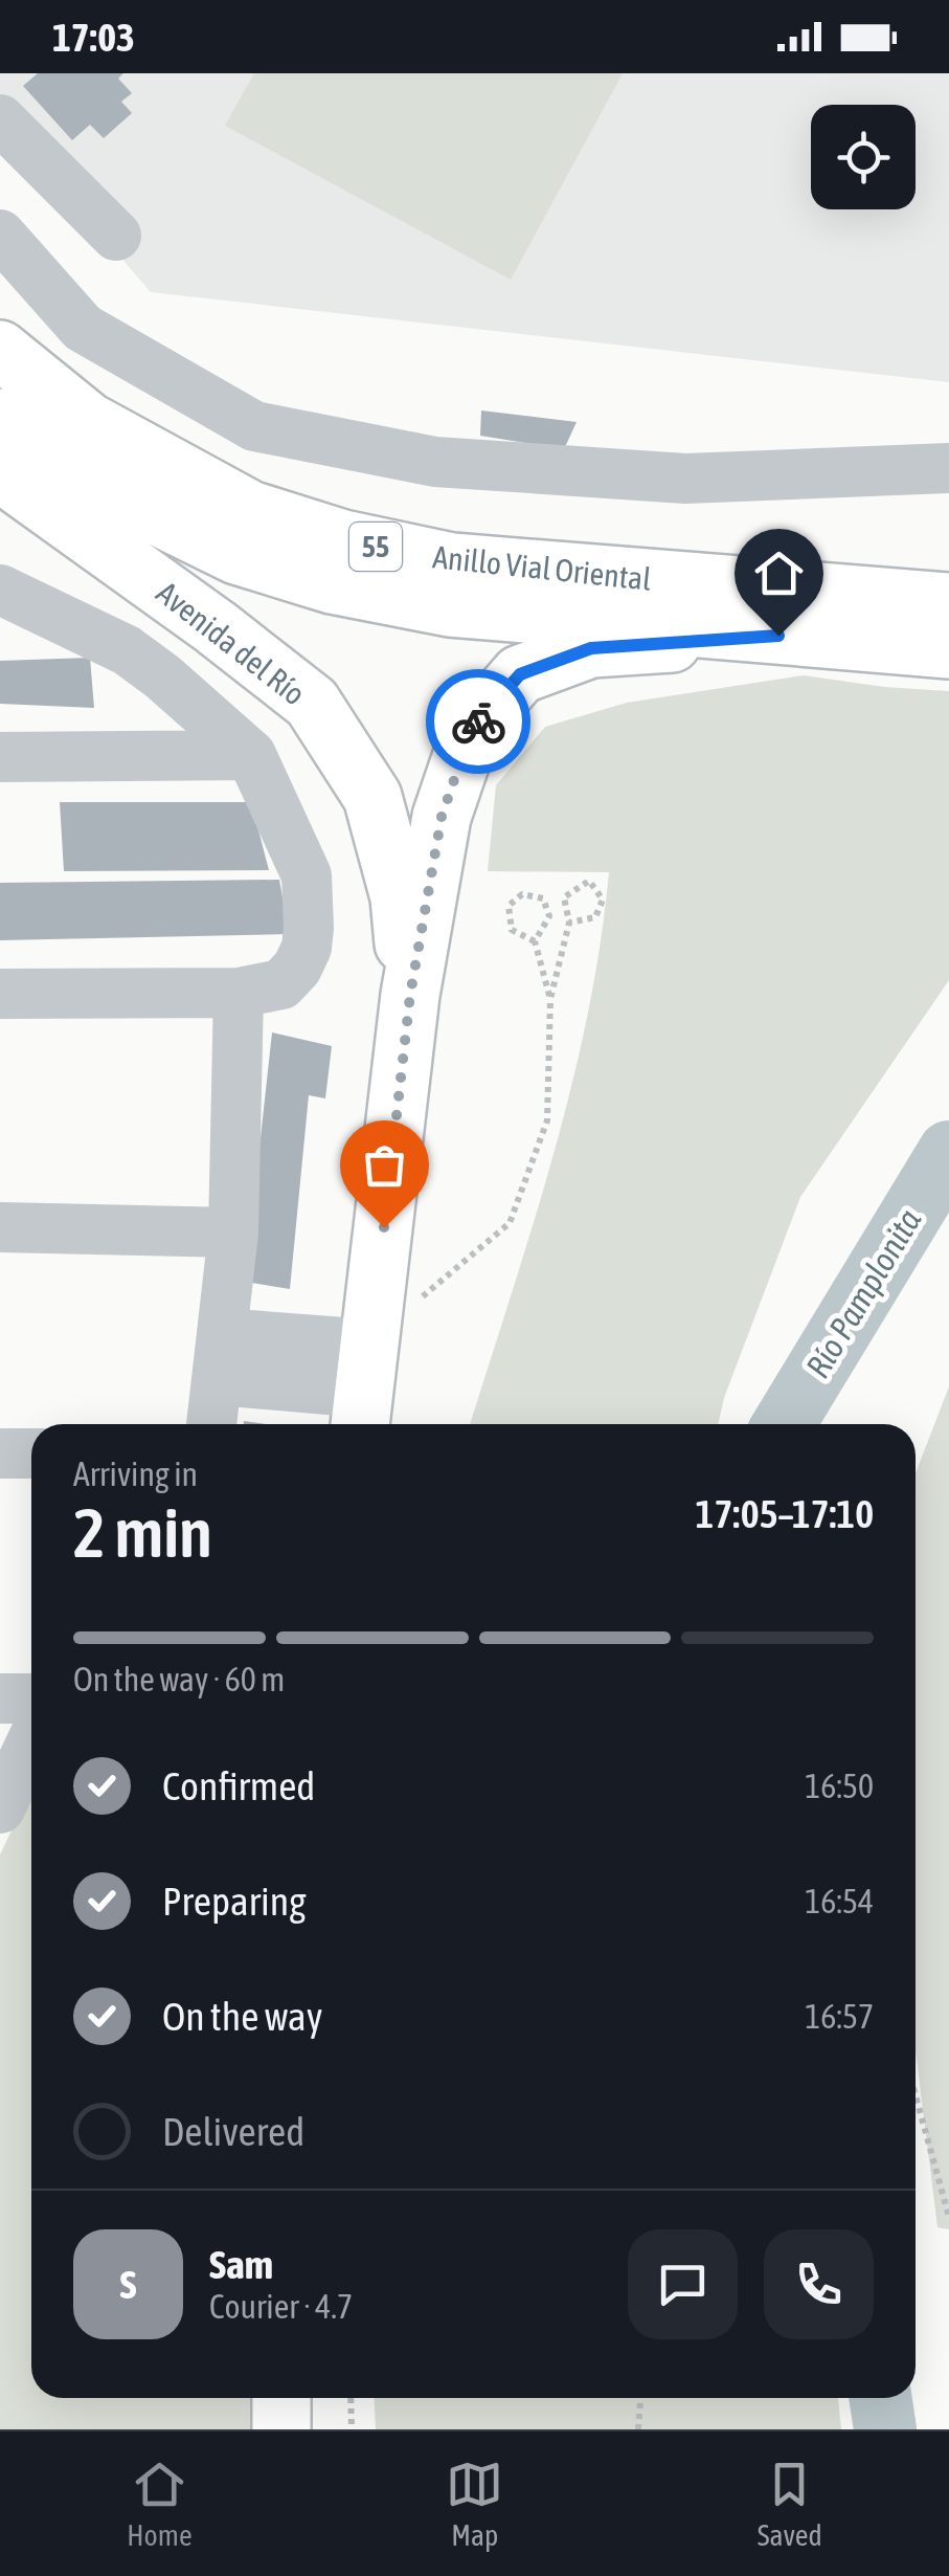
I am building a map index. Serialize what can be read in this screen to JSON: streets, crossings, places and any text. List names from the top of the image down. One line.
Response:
{"streets":{"main road":["55","Anillo Vial Oriental","Avenida del Río"]},"crossings":[["Anillo Vial Oriental","Avenida del Río"]],"water":["Río Pamplonita"],"page":{"status":"17:03","heading":["2 min","Arriving in","17:05–17:10"],"panel":["Sam","Courier · 4.7"],"bar":"On the way · 60 m","list":[["Confirmed","16:50"],["Preparing","16:54"],["On the way","16:57"],"Delivered"],"round":"S","tabs":["Home","Map","Saved"]}}
